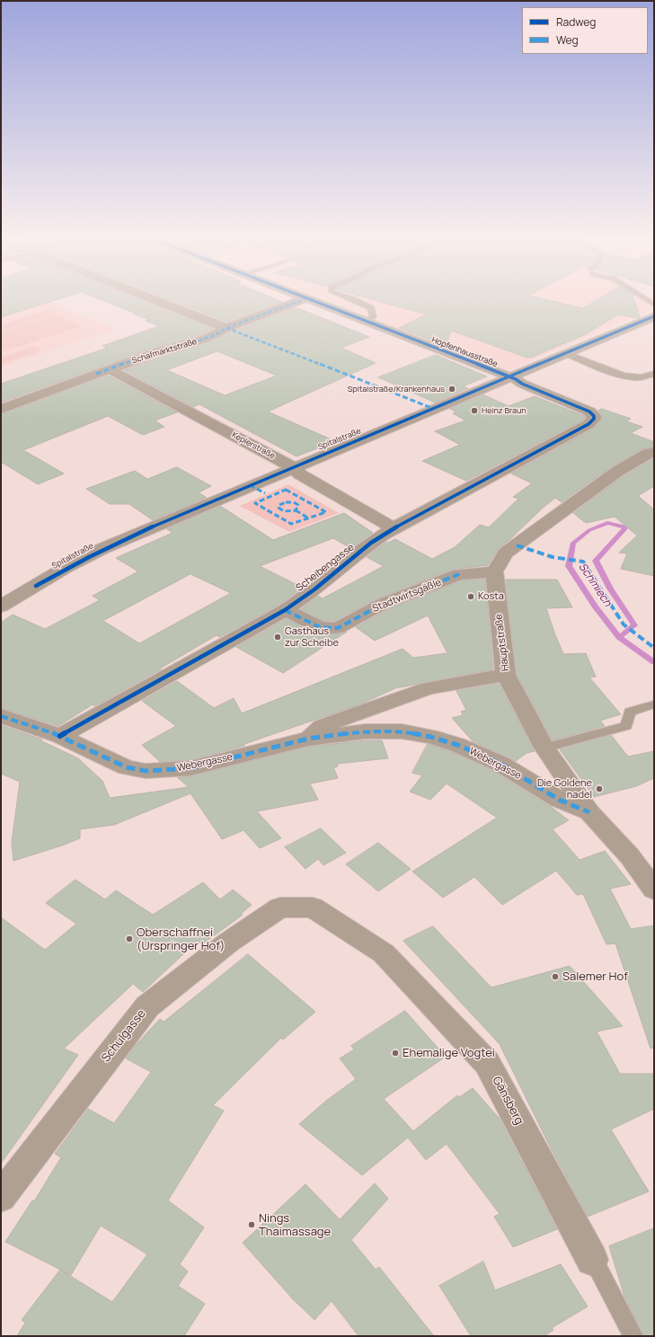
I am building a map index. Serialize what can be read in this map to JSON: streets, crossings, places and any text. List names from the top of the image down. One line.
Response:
{"streets":{"street":["Schafmarktstraße","Hopfenhausstraße","Spitalstraße","Keplerstraße","Scheibengasse","Stadtwirtsgäßle","Hauptstraße","Webergasse","Schulgasse","Gänsberg"]},"crossings":[["Schafmarktstraße","Keplerstraße"],["Hopfenhausstraße","Spitalstraße"],["Hopfenhausstraße","Scheibengasse"],["Spitalstraße","Keplerstraße"],["Keplerstraße","Scheibengasse"],["Scheibengasse","Stadtwirtsgäßle"],["Scheibengasse","Webergasse"],["Stadtwirtsgäßle","Hauptstraße"],["Hauptstraße","Webergasse"],["Schulgasse","Gänsberg"]],"water":["Schmiech"],"places":["Spitalstraße/Krankenhaus","Heinz Braun","Kosta","Gasthaus zur Scheibe","Die Goldene nadel","Oberschaffnei (Urspringer Hof)","Salemer Hof","Ehemalige Vogtei","Nings Thaimassage"],"legend":["Radweg","Weg"]}
